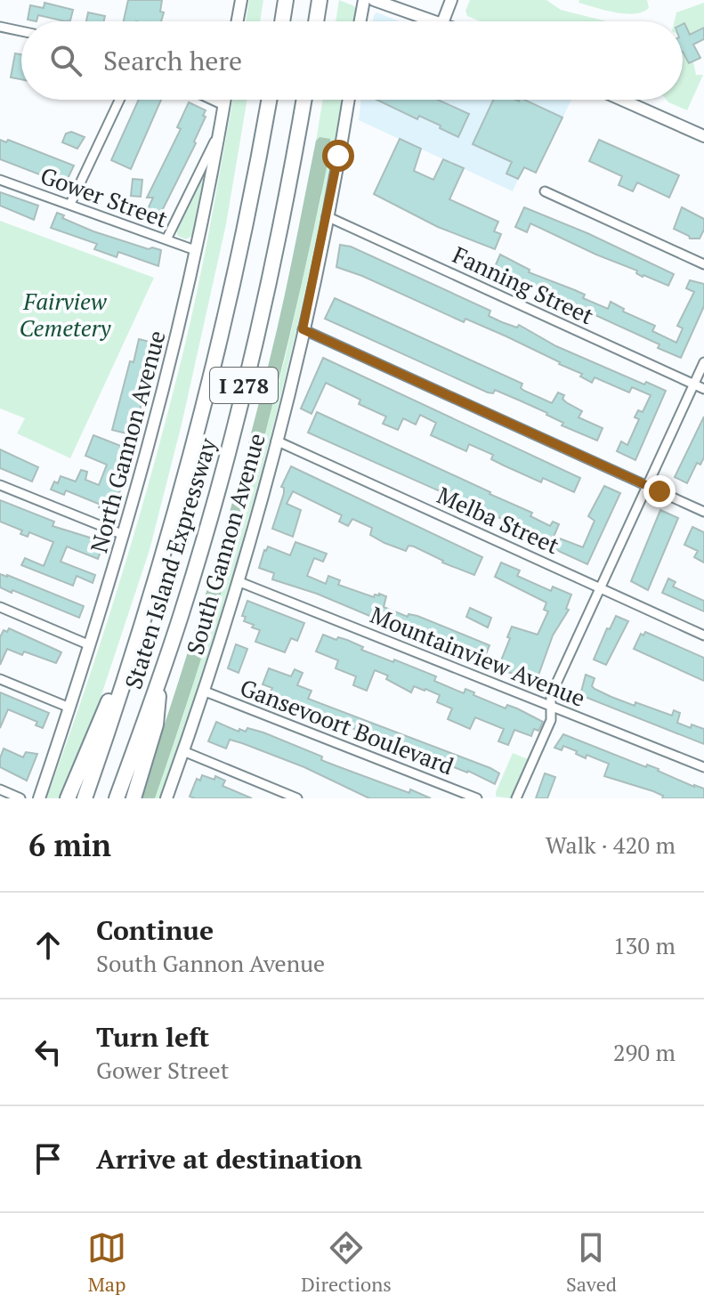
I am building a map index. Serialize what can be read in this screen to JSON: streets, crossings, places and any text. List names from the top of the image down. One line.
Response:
{"streets":{"highway":["I 278","Staten Island Expressway"],"street":["Gower Street","Fanning Street","North Gannon Avenue","Melba Street","South Gannon Avenue","Mountainview Avenue","Gansevoort Boulevard"]},"crossings":[["Gower Street","North Gannon Avenue"],["Fanning Street","South Gannon Avenue"],["Melba Street","South Gannon Avenue"],["South Gannon Avenue","Mountainview Avenue"],["South Gannon Avenue","Gansevoort Boulevard"]],"parks":["Fairview Cemetery"],"page":{"search":"Search here","heading":["6 min","Walk · 420 m"],"list":[["Continue","South Gannon Avenue","130 m"],["Turn left","Gower Street","290 m"],"Arrive at destination"],"nav":["Map","Directions","Saved"]}}
